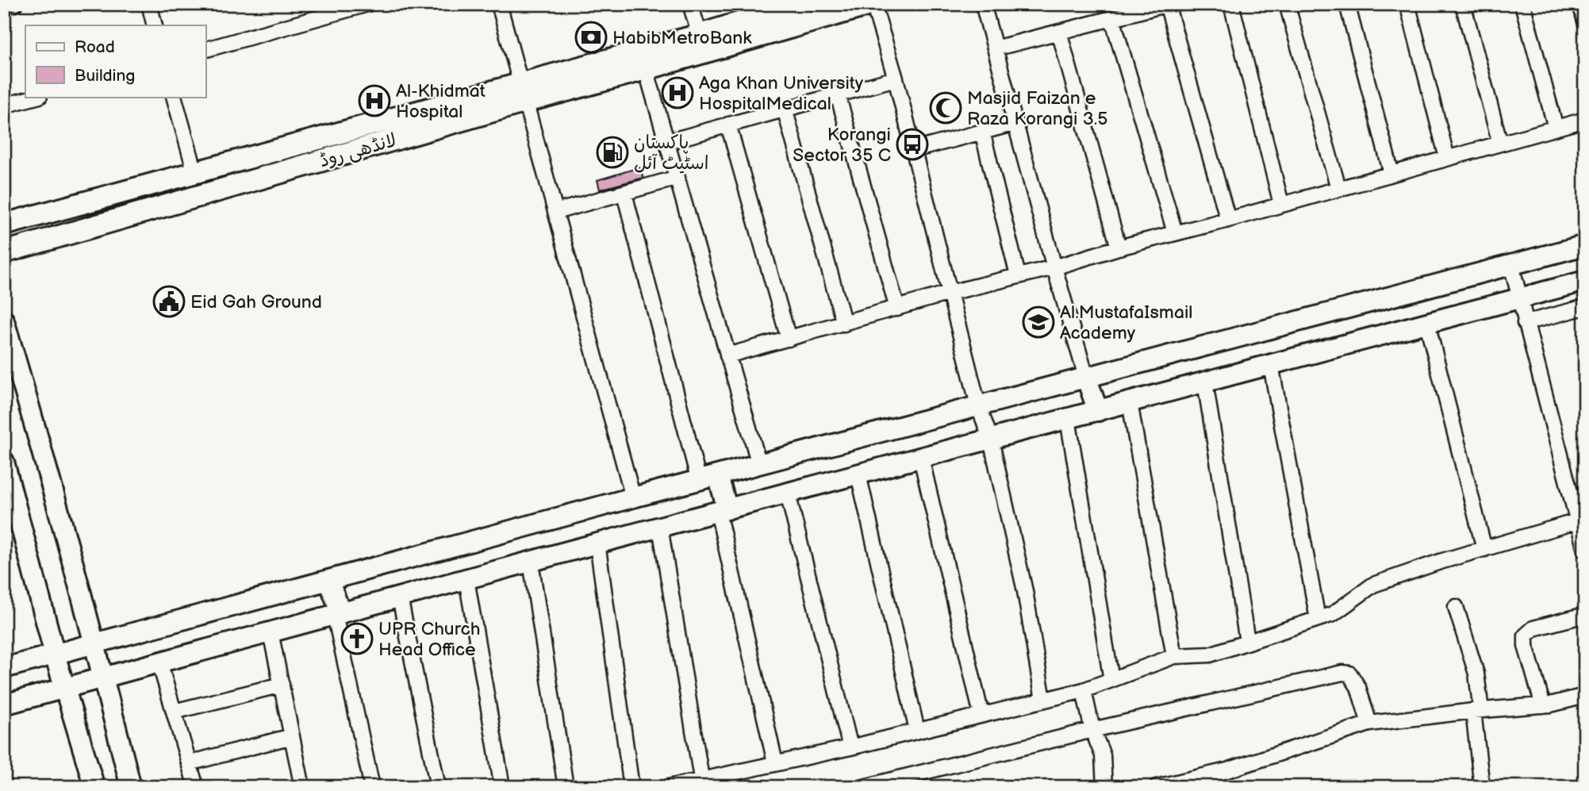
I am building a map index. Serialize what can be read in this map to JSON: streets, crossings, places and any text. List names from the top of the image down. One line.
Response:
{"streets":{"main road":["لانڈھی روڈ"]},"places":{"bank":["HabibMetroBank"],"hospital":["Aga Khan University HospitalMedical","Al-Khidmat Hospital"],"mosque":["Masjid Faizan e Raza Korangi 3.5"],"bus stop":["Korangi Sector 35 C"],"fuel station":["پاکستان اسٹیٹ آئل"],"public building":["Eid Gah Ground"],"school or university":["Al.MustafaIsmail Academy"],"church":["UPR Church Head Office"]},"legend":["Road","Building"]}
